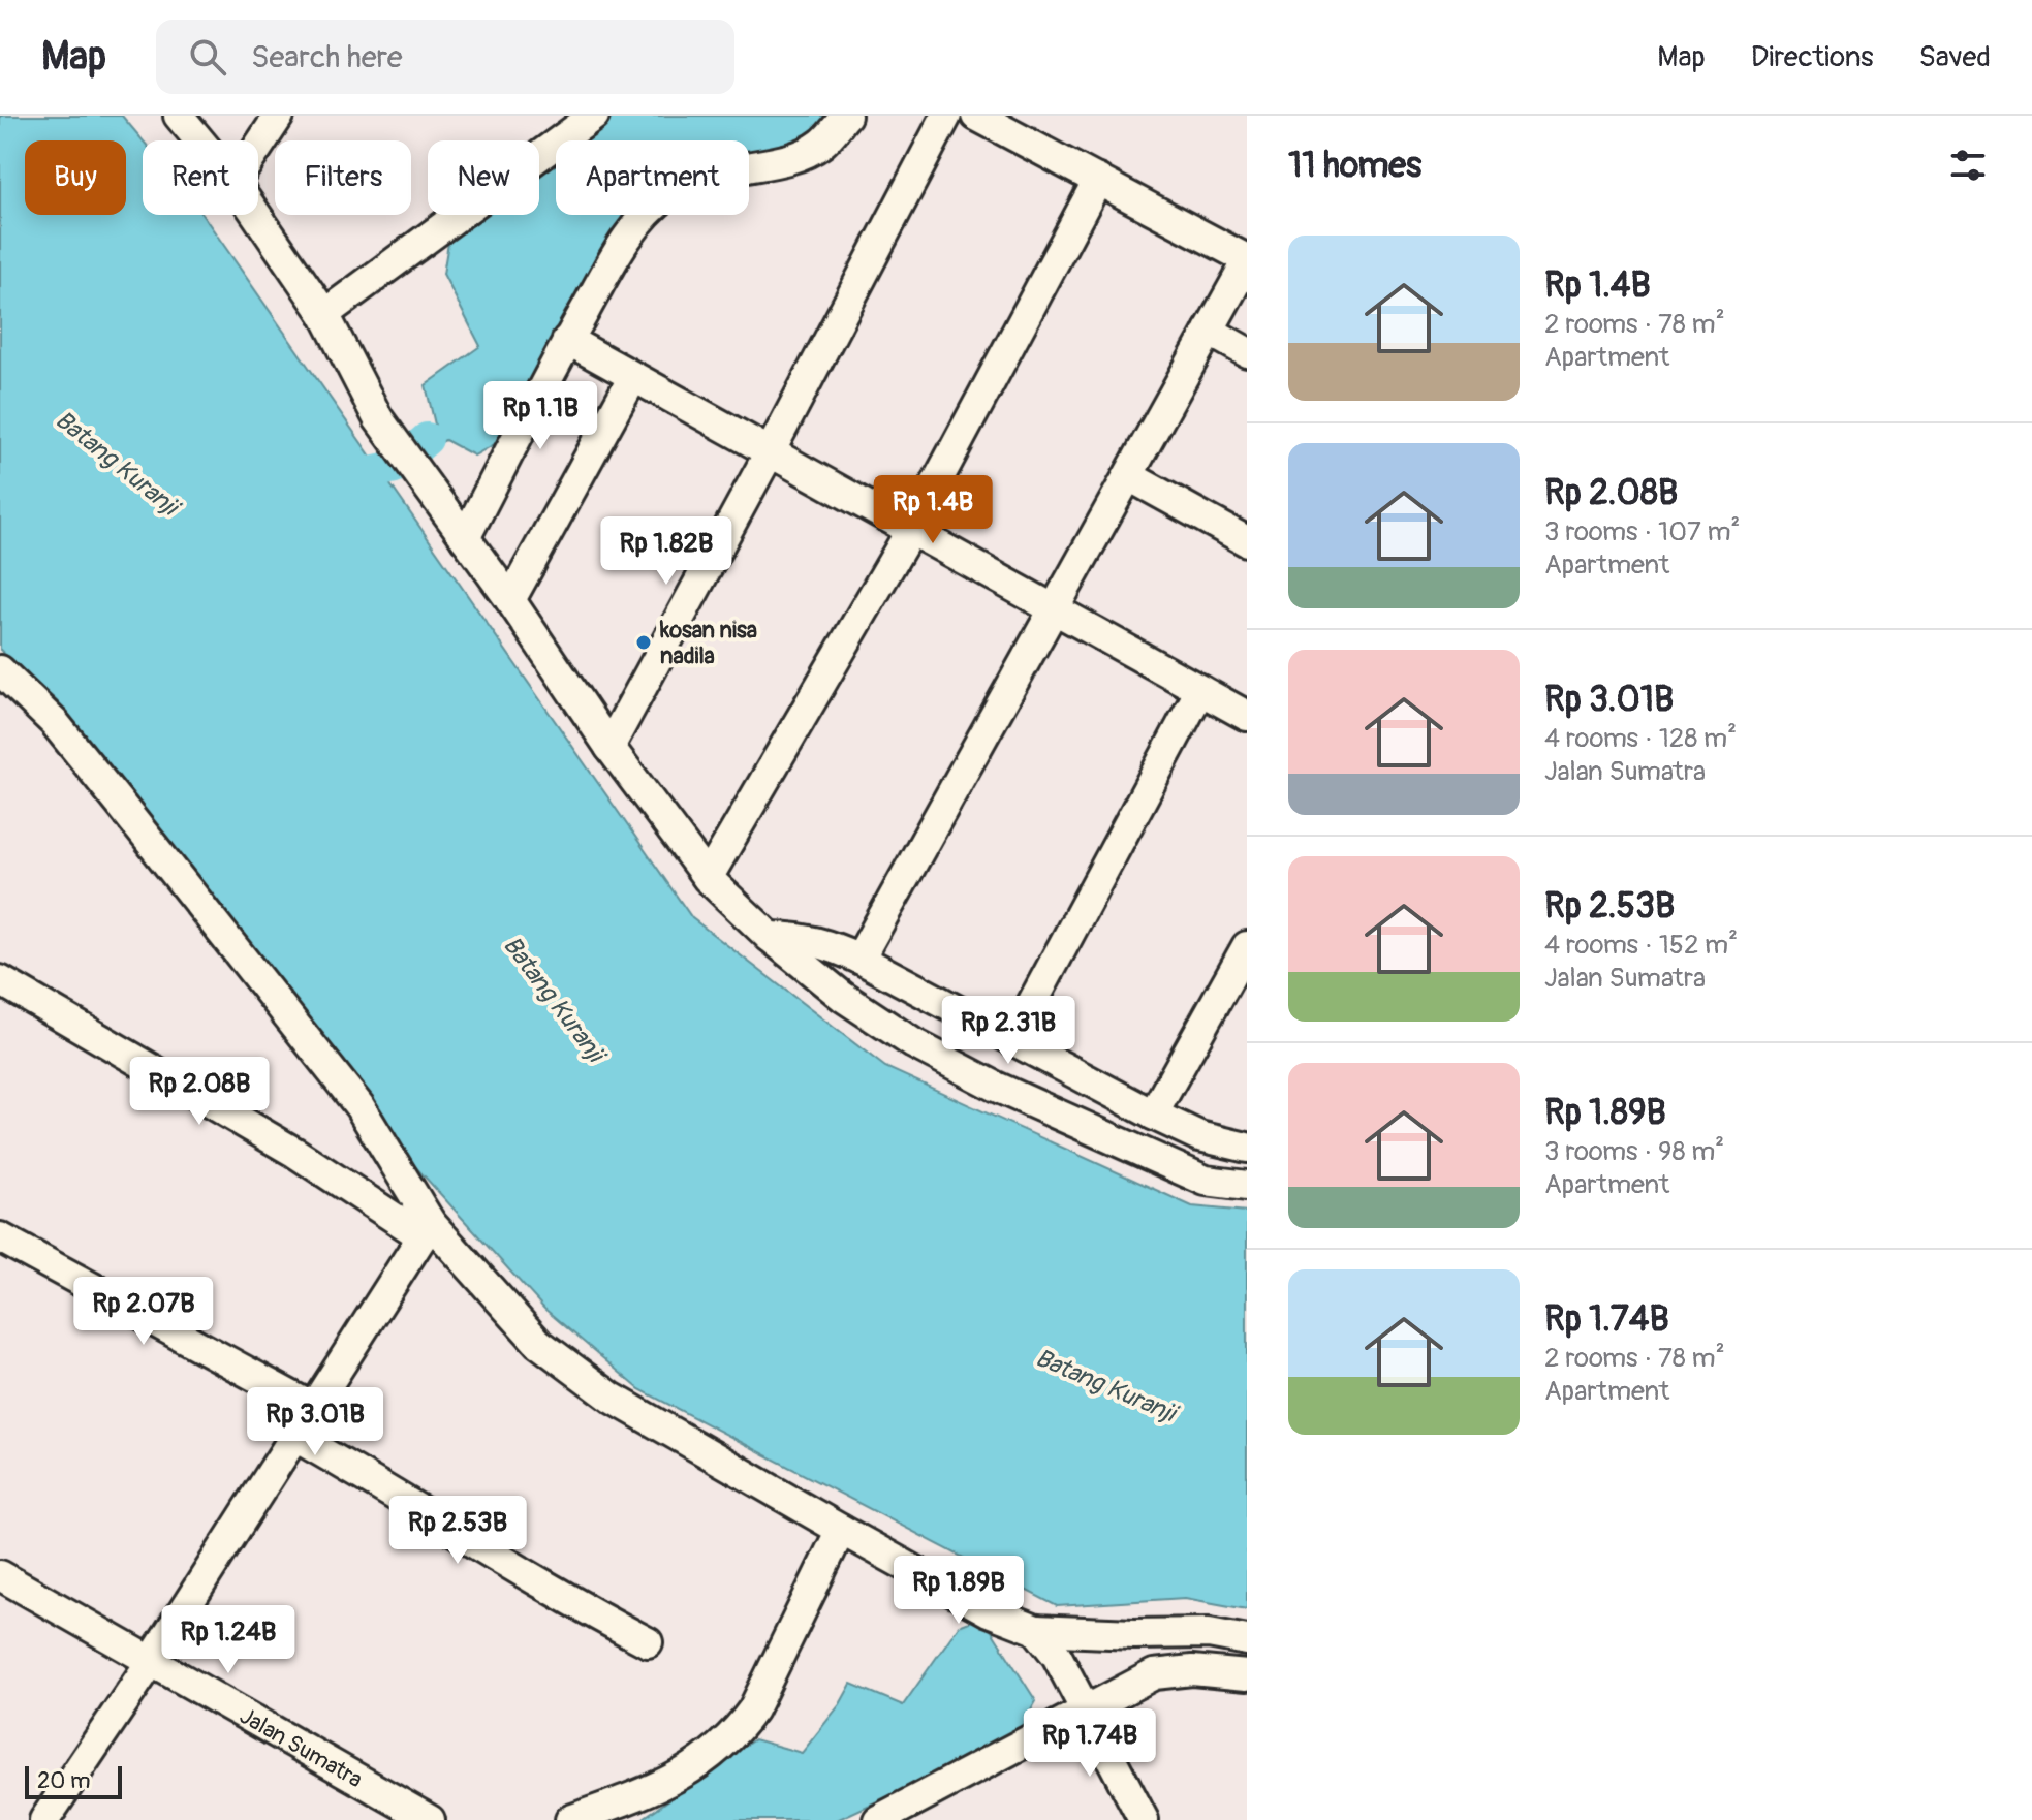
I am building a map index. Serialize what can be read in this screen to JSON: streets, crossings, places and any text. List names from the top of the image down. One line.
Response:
{"streets":{"street":["Jalan Sumatra"]},"water":["Batang Kuranji"],"places":["kosan nisa nadila"],"scale_bar":"20 m","page":{"header":"Map","search":"Search here","nav":["Map","Directions","Saved"],"heading":"11 homes","chip":["Buy","Rent","Filters","New","Apartment"],"list":[{"name":"Rp 1.4B","note":"2 rooms · 78 m² · Apartment"},{"name":"Rp 2.08B","note":"3 rooms · 107 m² · Apartment"},{"name":"Rp 3.01B","note":"4 rooms · 128 m² · Jalan Sumatra"},{"name":"Rp 2.53B","note":"4 rooms · 152 m² · Jalan Sumatra"},{"name":"Rp 1.89B","note":"3 rooms · 98 m² · Apartment"},{"name":"Rp 1.74B","note":"2 rooms · 78 m² · Apartment"}],"price":["Rp 1.1B","Rp 1.4B","Rp 1.82B","Rp 2.31B","Rp 2.08B","Rp 2.07B","Rp 3.01B","Rp 2.53B","Rp 1.89B","Rp 1.24B","Rp 1.74B"],"scale":"20 m"}}
